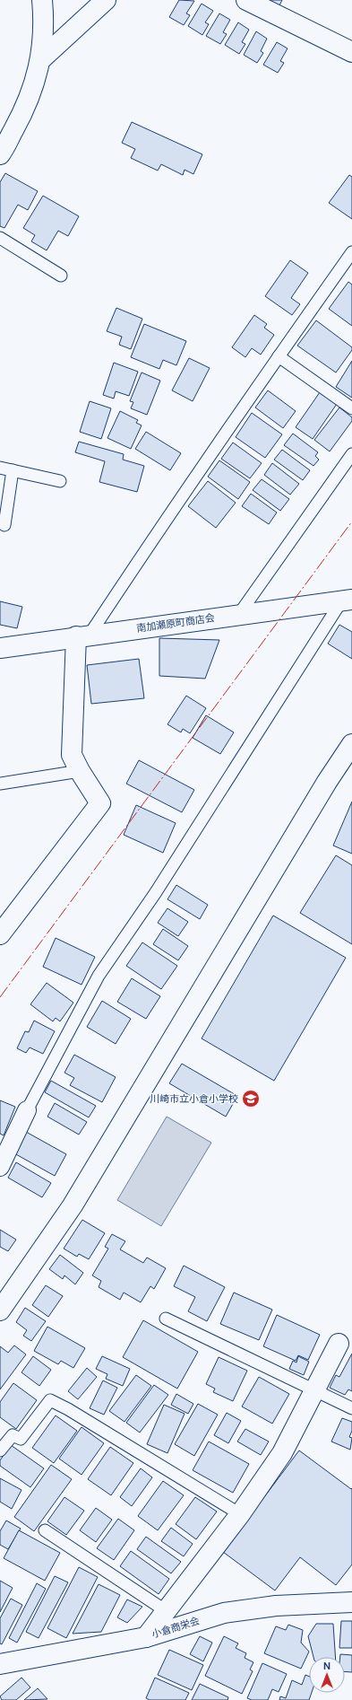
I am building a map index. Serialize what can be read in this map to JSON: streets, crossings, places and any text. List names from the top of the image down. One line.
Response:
{"streets":{"street":["南加瀬原町商店会","小倉商栄会"]},"places":{"school or university":["川崎市立小倉小学校"]},"north":"top"}
